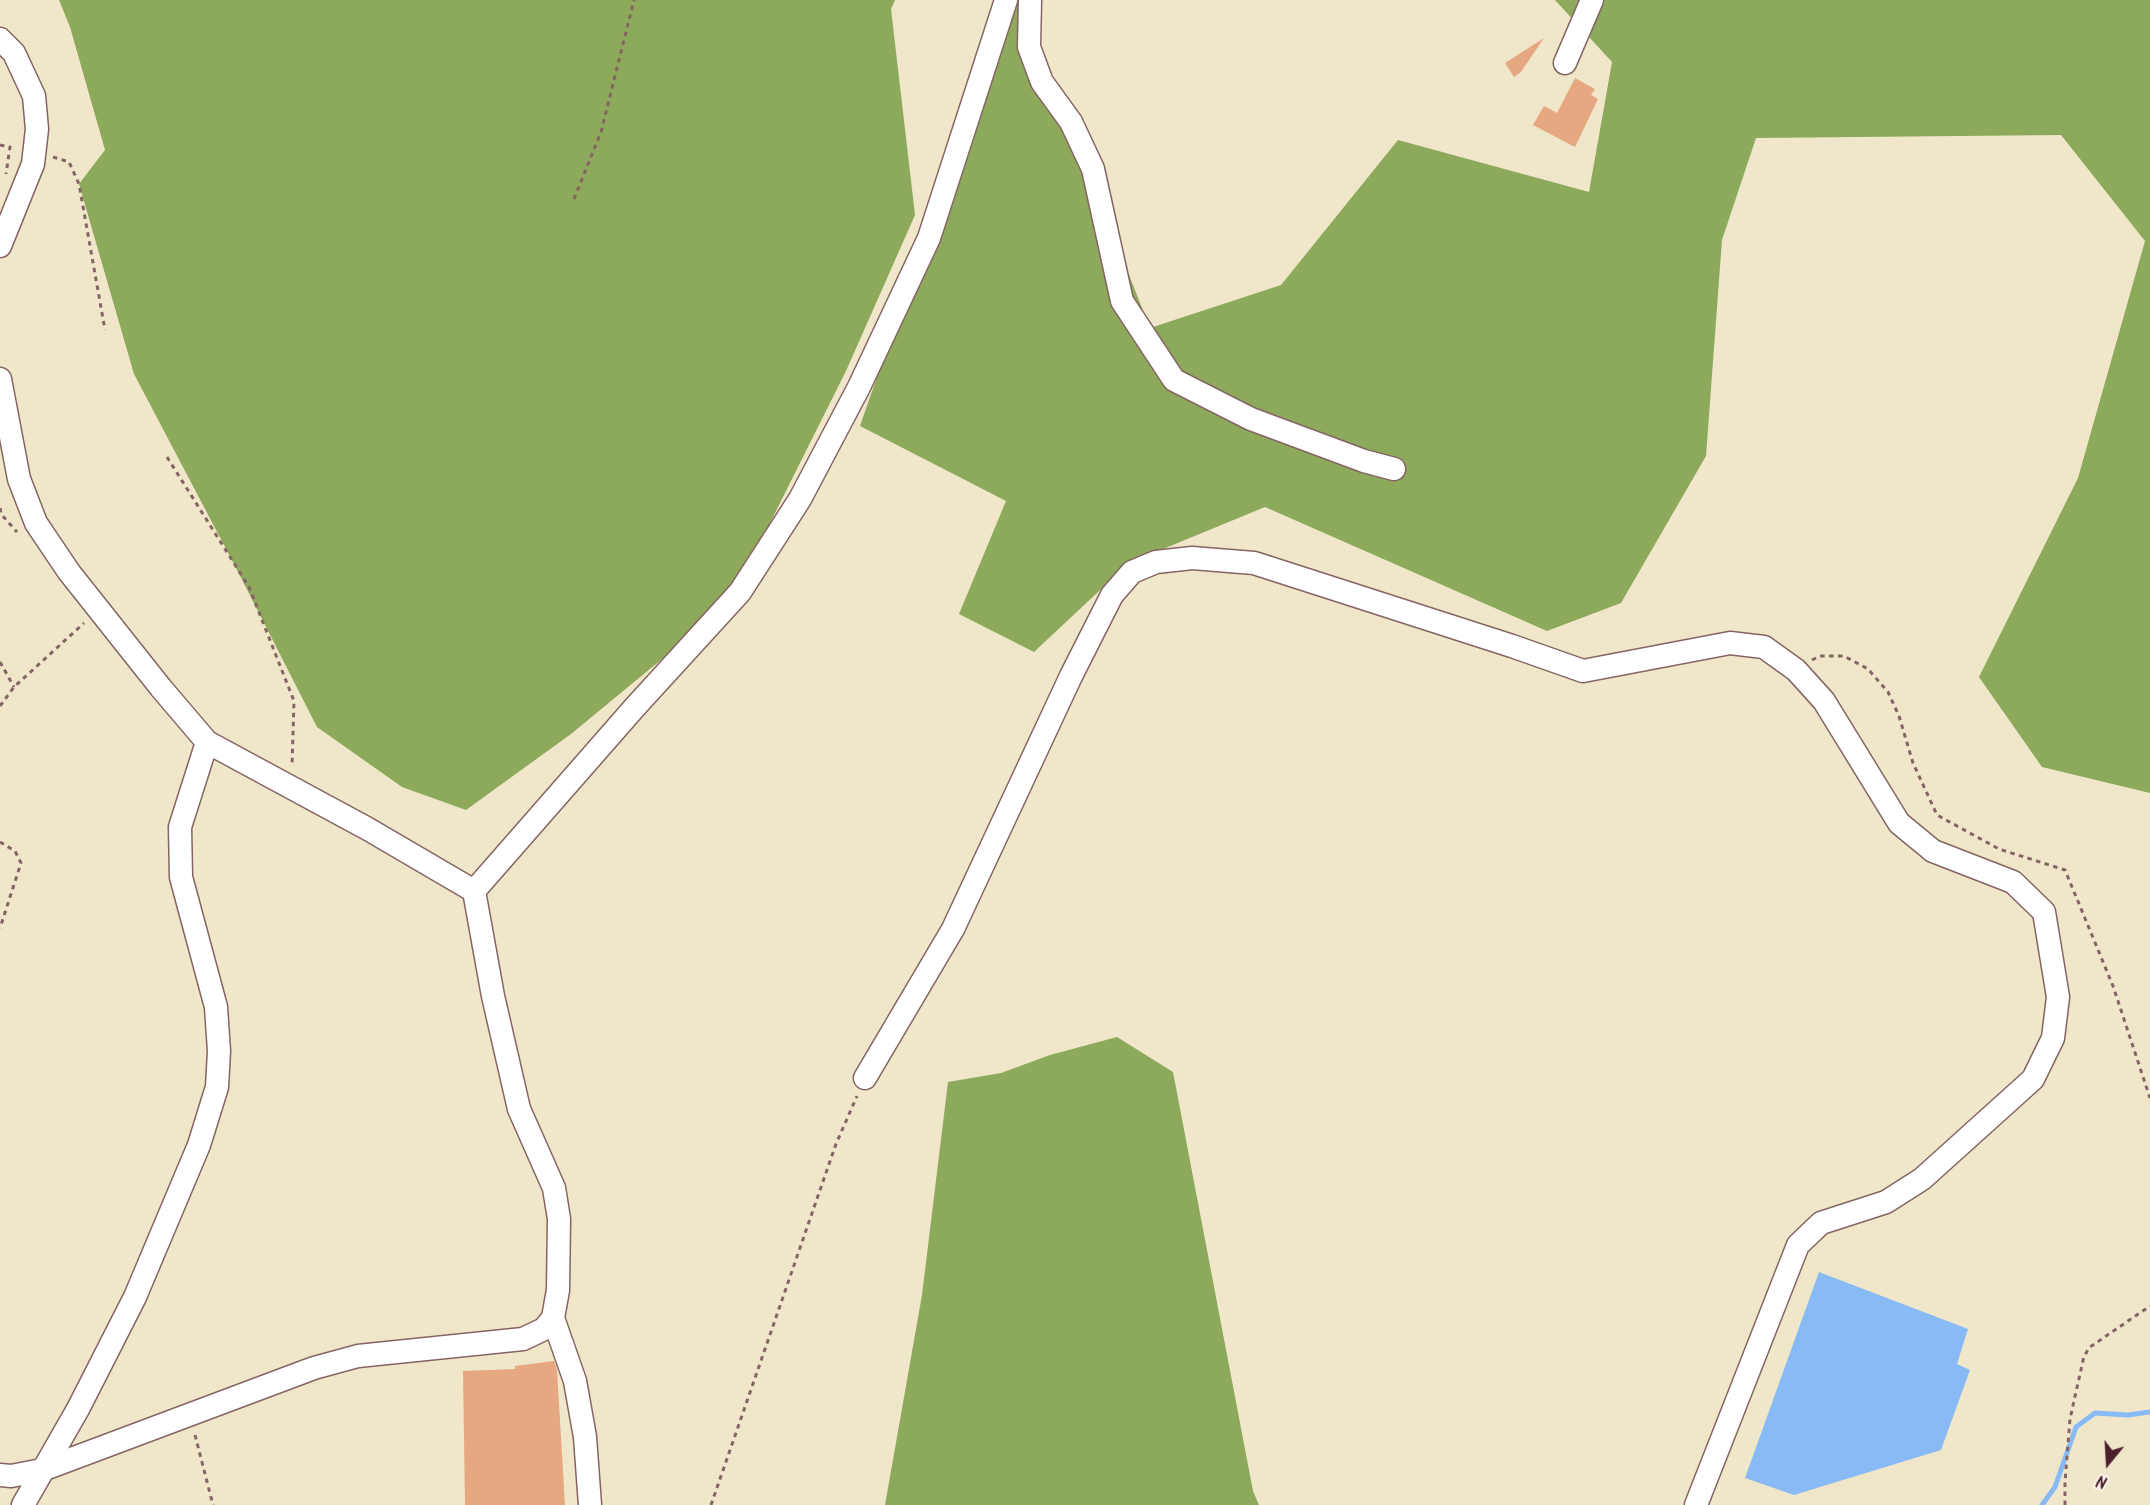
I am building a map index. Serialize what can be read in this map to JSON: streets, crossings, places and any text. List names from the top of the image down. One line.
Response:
{"north":"bottom"}
